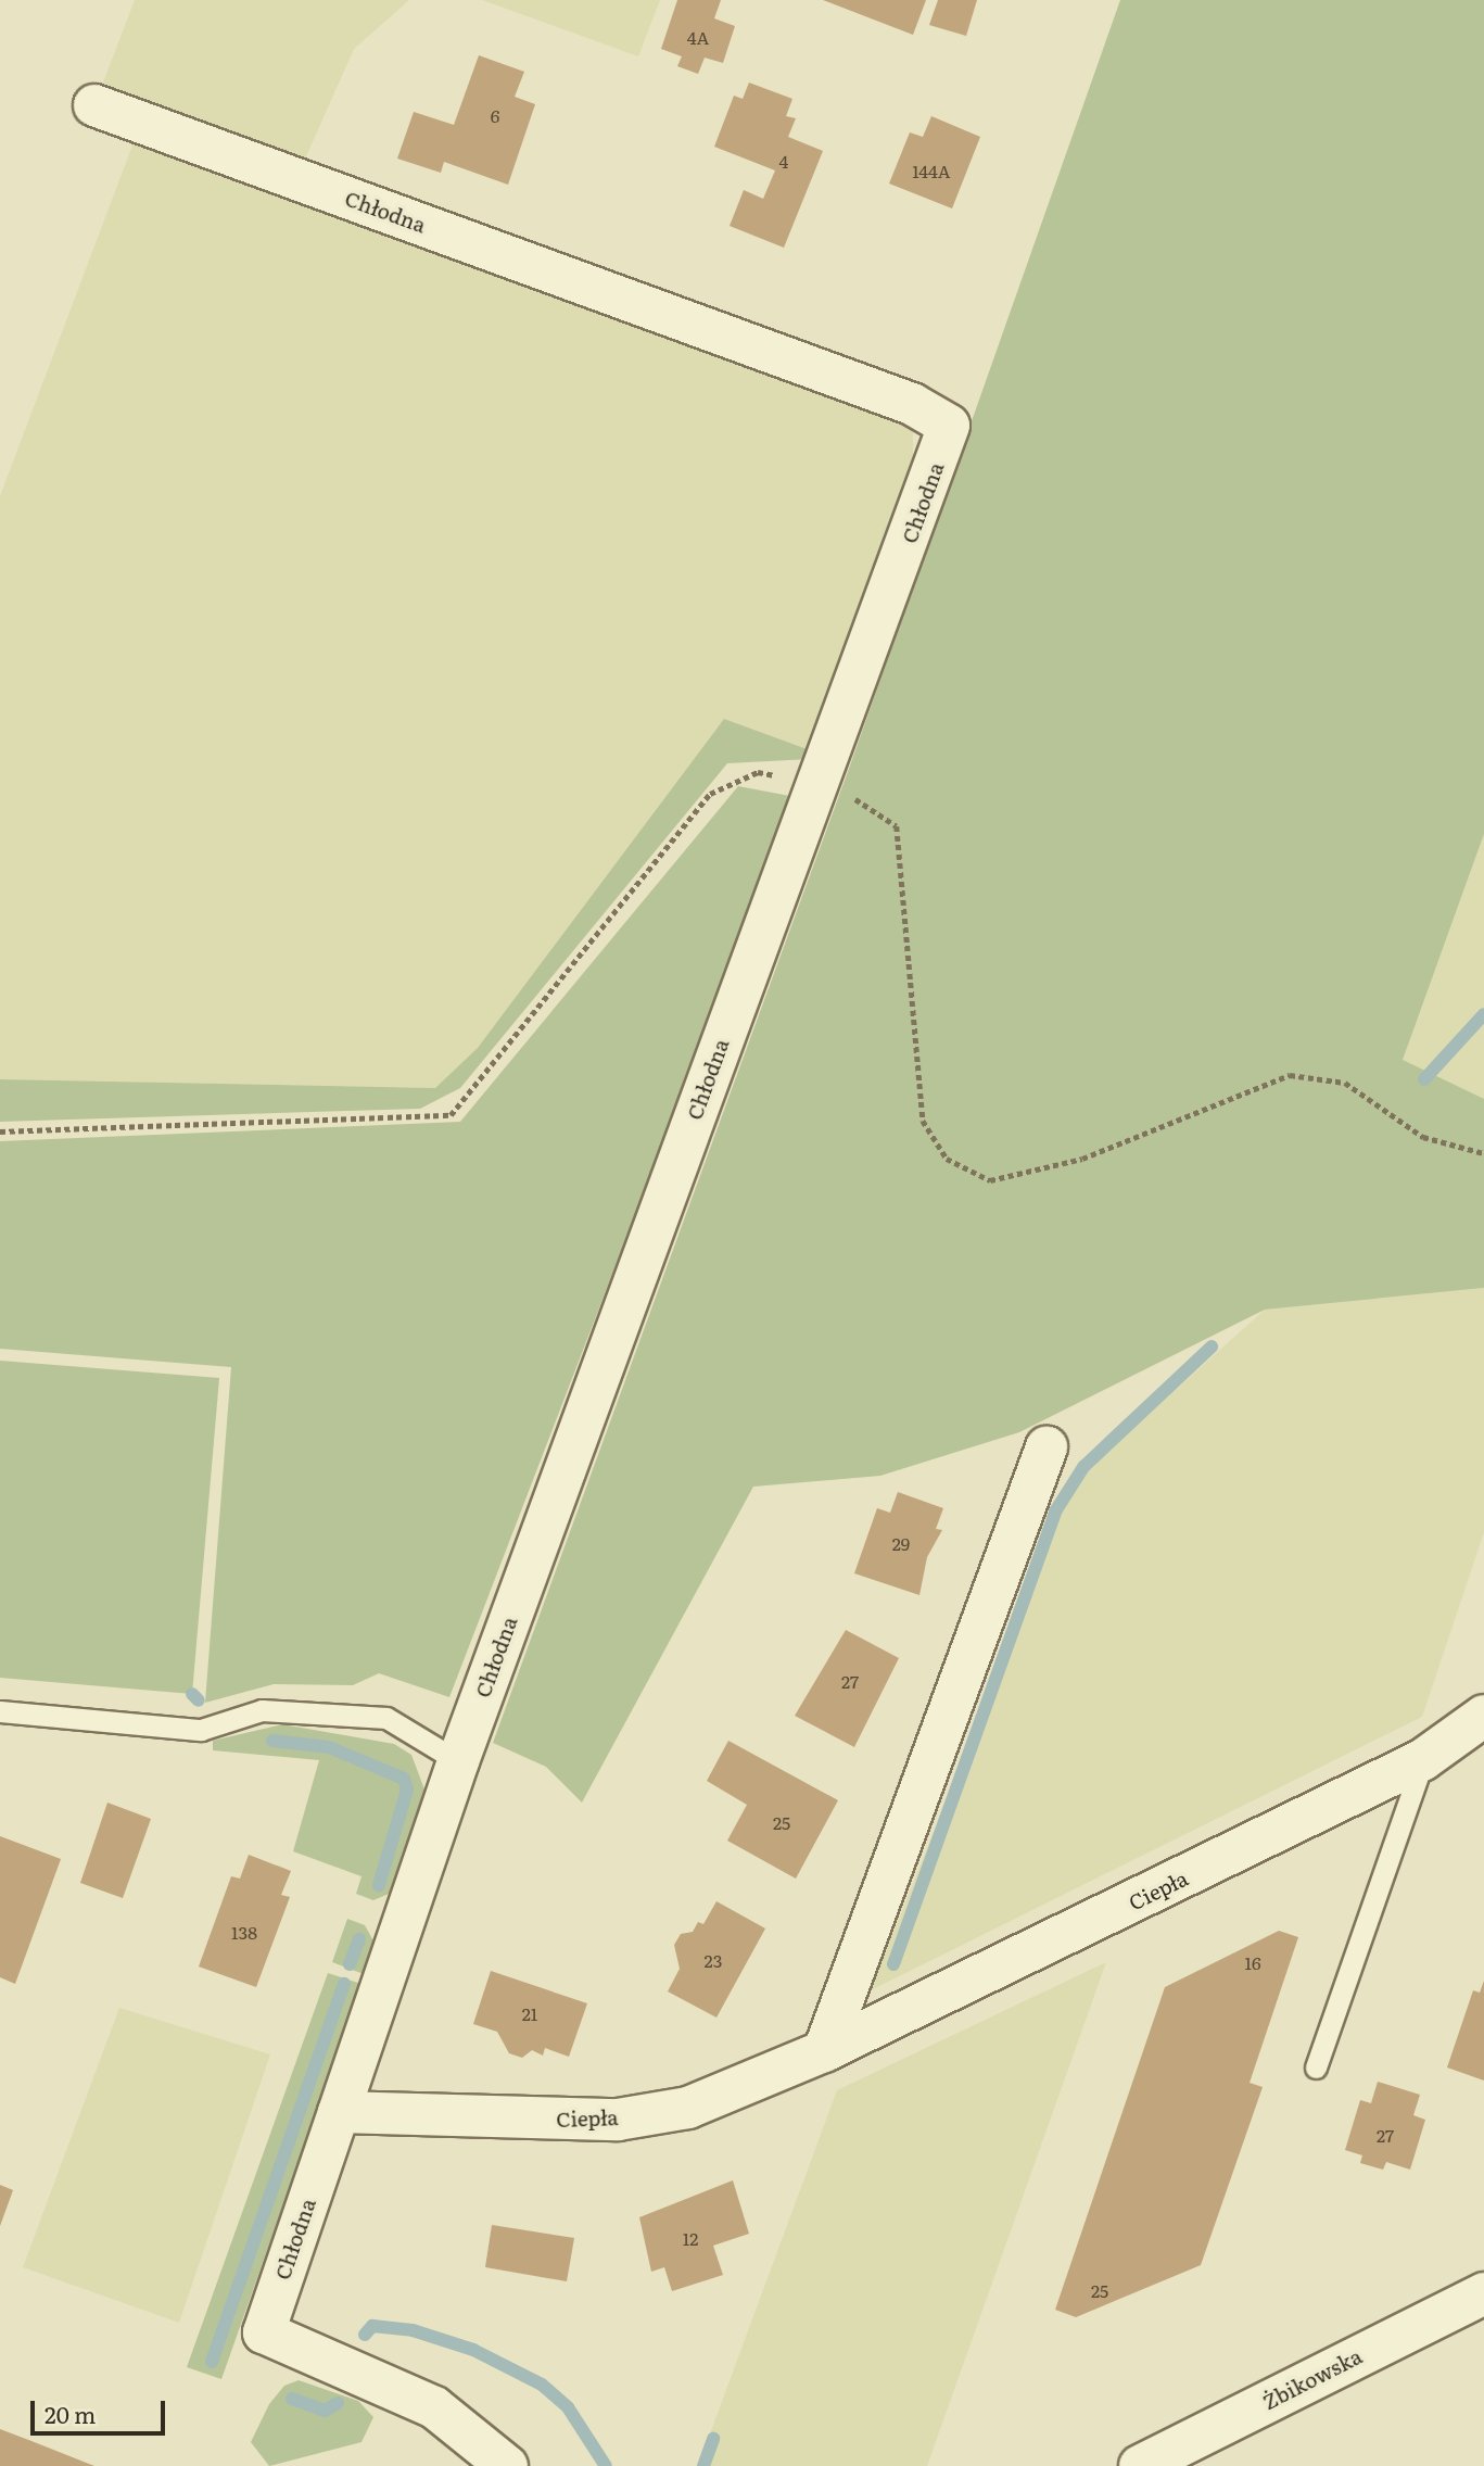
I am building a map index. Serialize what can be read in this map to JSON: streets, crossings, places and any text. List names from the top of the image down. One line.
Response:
{"streets":{"street":["Chłodna","Ciepła","Żbikowska"]},"crossings":[["Chłodna","Ciepła"]],"house_numbers":["4A","6","4","144A","29","27","25","138","23","16","21","27","12","25"],"scale_bar":"20 m"}
